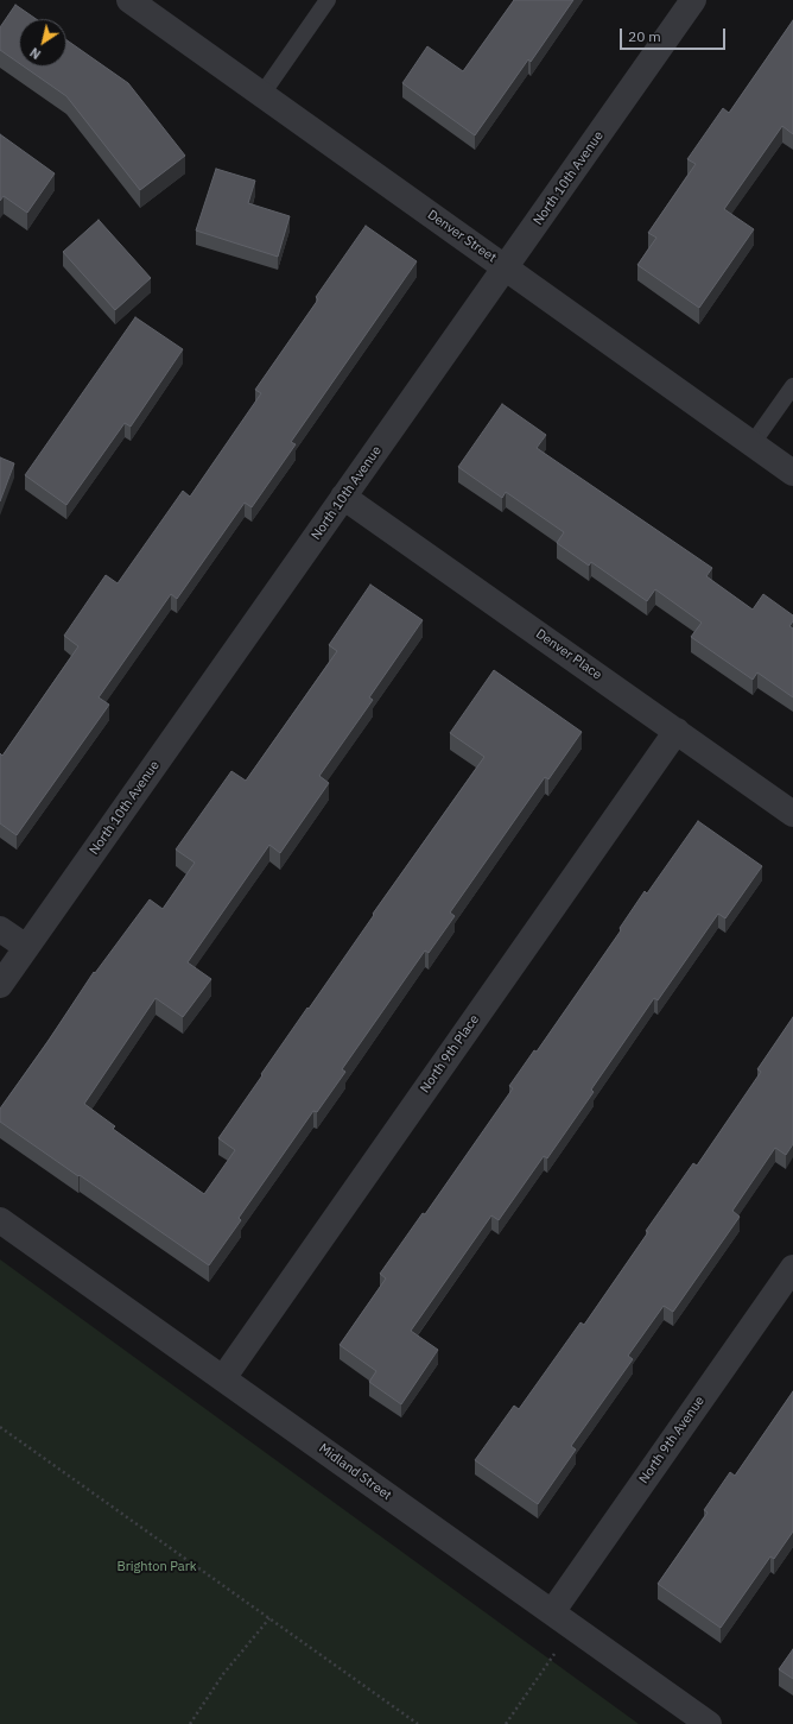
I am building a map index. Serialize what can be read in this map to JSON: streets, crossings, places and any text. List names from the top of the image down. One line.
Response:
{"streets":{"street":["North 10th Avenue","Denver Street","Denver Place","North 9th Place","North 9th Avenue","Midland Street"]},"crossings":[["North 10th Avenue","Denver Street"],["North 10th Avenue","Denver Place"],["Denver Place","North 9th Place"],["North 9th Place","Midland Street"],["North 9th Avenue","Midland Street"]],"parks":["Brighton Park"],"scale_bar":"20 m","north":"bottom left"}
